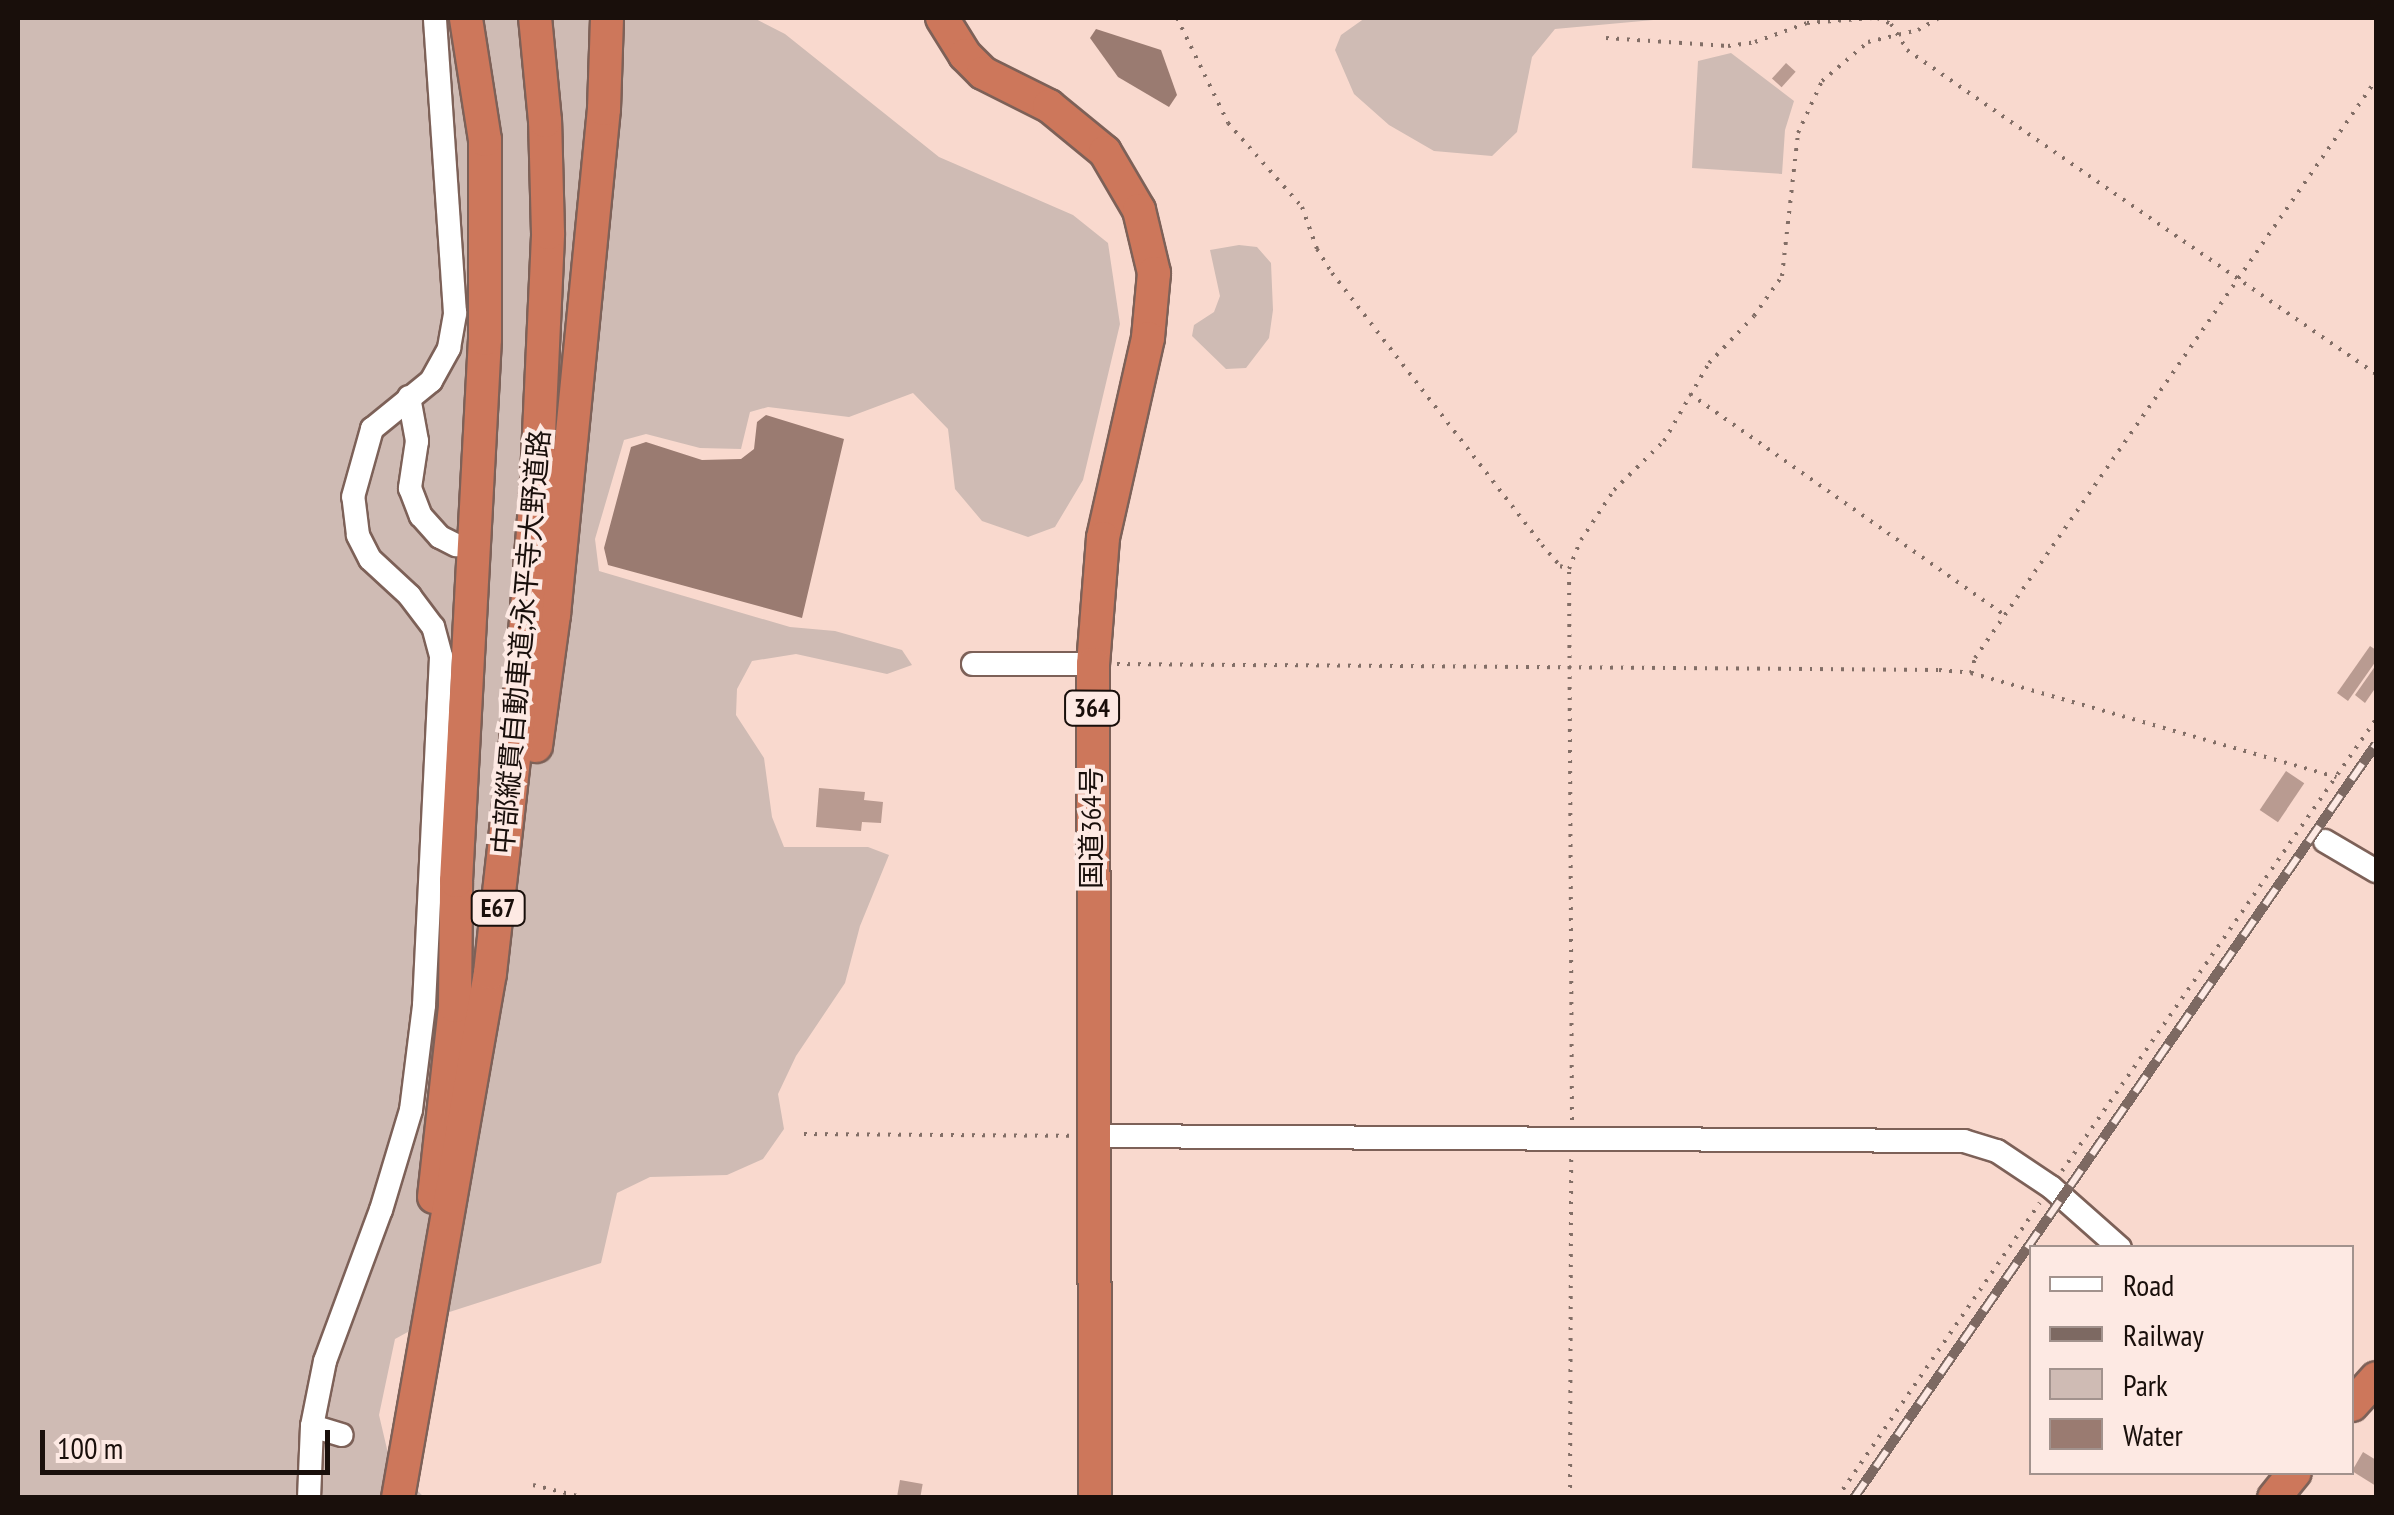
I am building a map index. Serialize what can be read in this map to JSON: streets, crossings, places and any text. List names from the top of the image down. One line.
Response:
{"streets":{"highway":["中部縦貫自動車道;永平寺大野道路","364","国道364号","E67"]},"legend":["Road","Railway","Park","Water"],"scale_bar":"100 m"}
